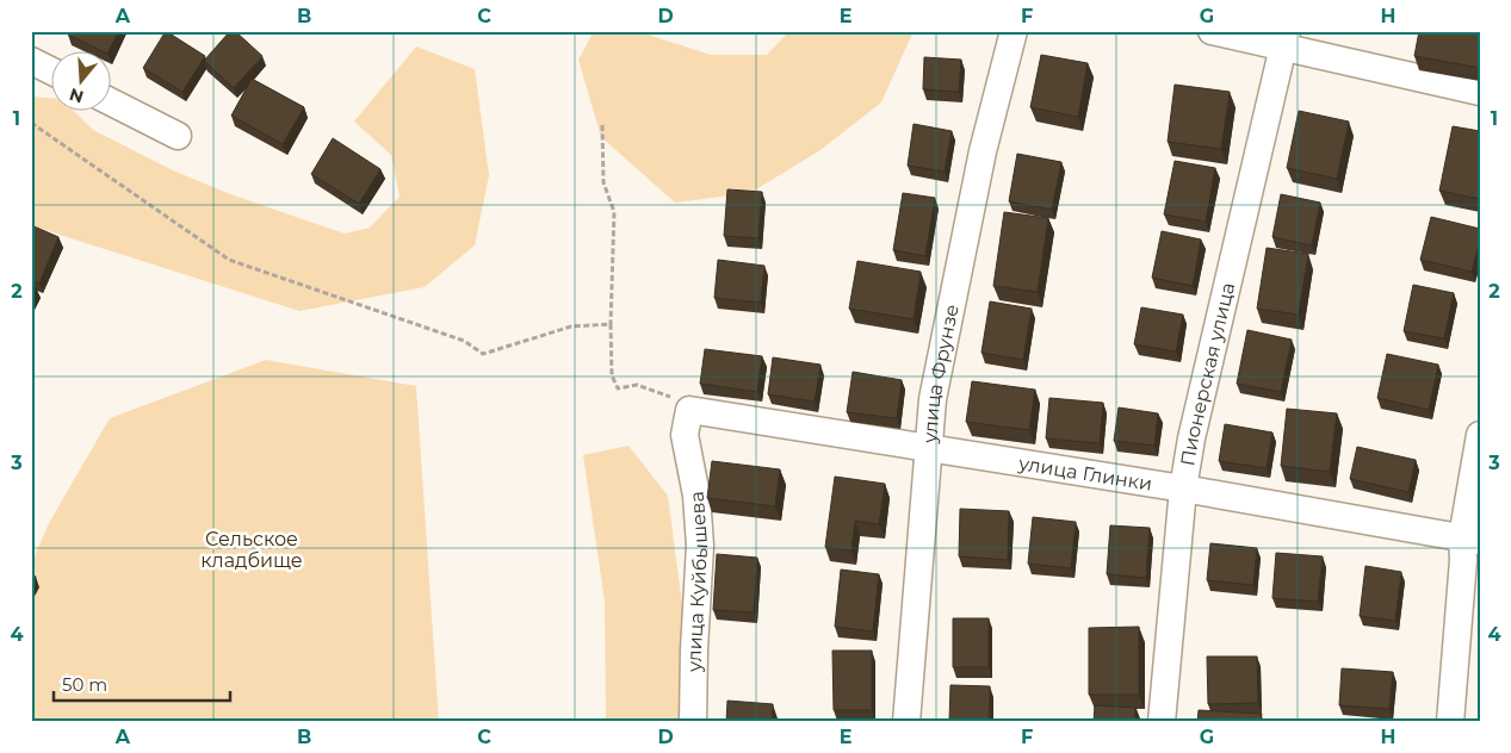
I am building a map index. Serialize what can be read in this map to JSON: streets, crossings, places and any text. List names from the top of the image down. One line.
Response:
{"streets":{"street":["улица Фрунзе","Пионерская улица","улица Глинки","улица Куйбышева"]},"crossings":[["улица Фрунзе","улица Глинки"],["Пионерская улица","улица Глинки"],["улица Глинки","улица Куйбышева"]],"parks":["Сельское кладбище"],"scale_bar":"50 m","north":"bottom","grid":{"columns":["A","B","C","D","E","F","G","H"],"rows":["1","2","3","4"]}}
